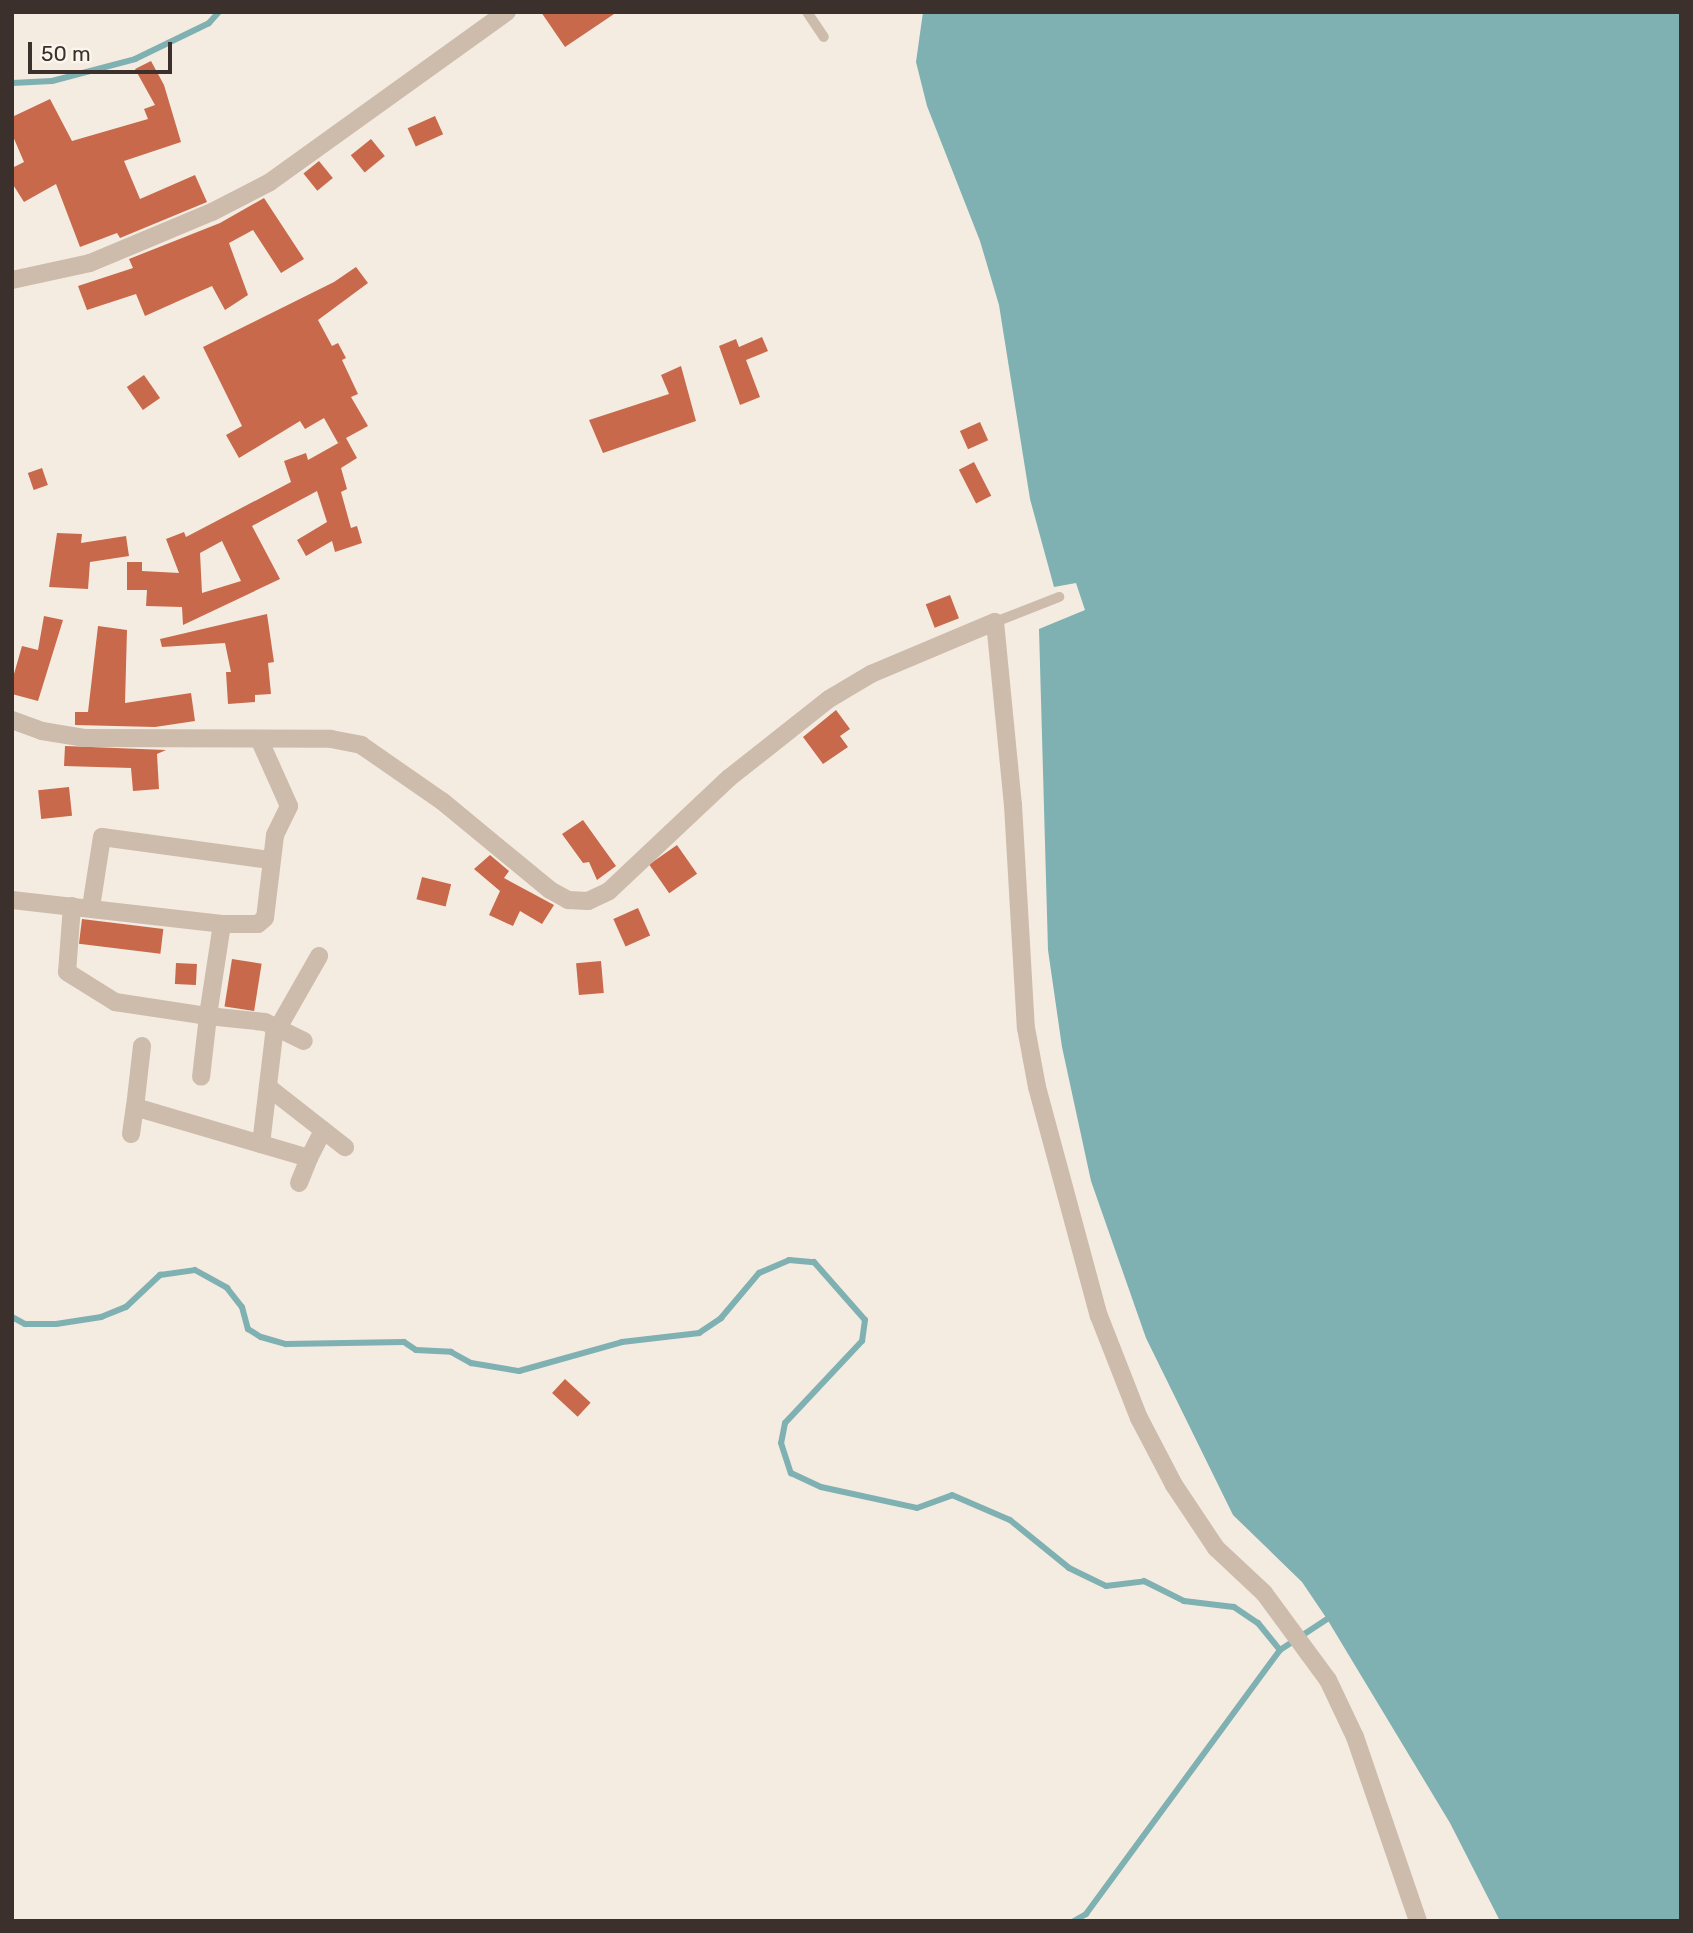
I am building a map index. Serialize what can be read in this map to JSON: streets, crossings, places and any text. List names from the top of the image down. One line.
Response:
{"scale_bar":"50 m"}
